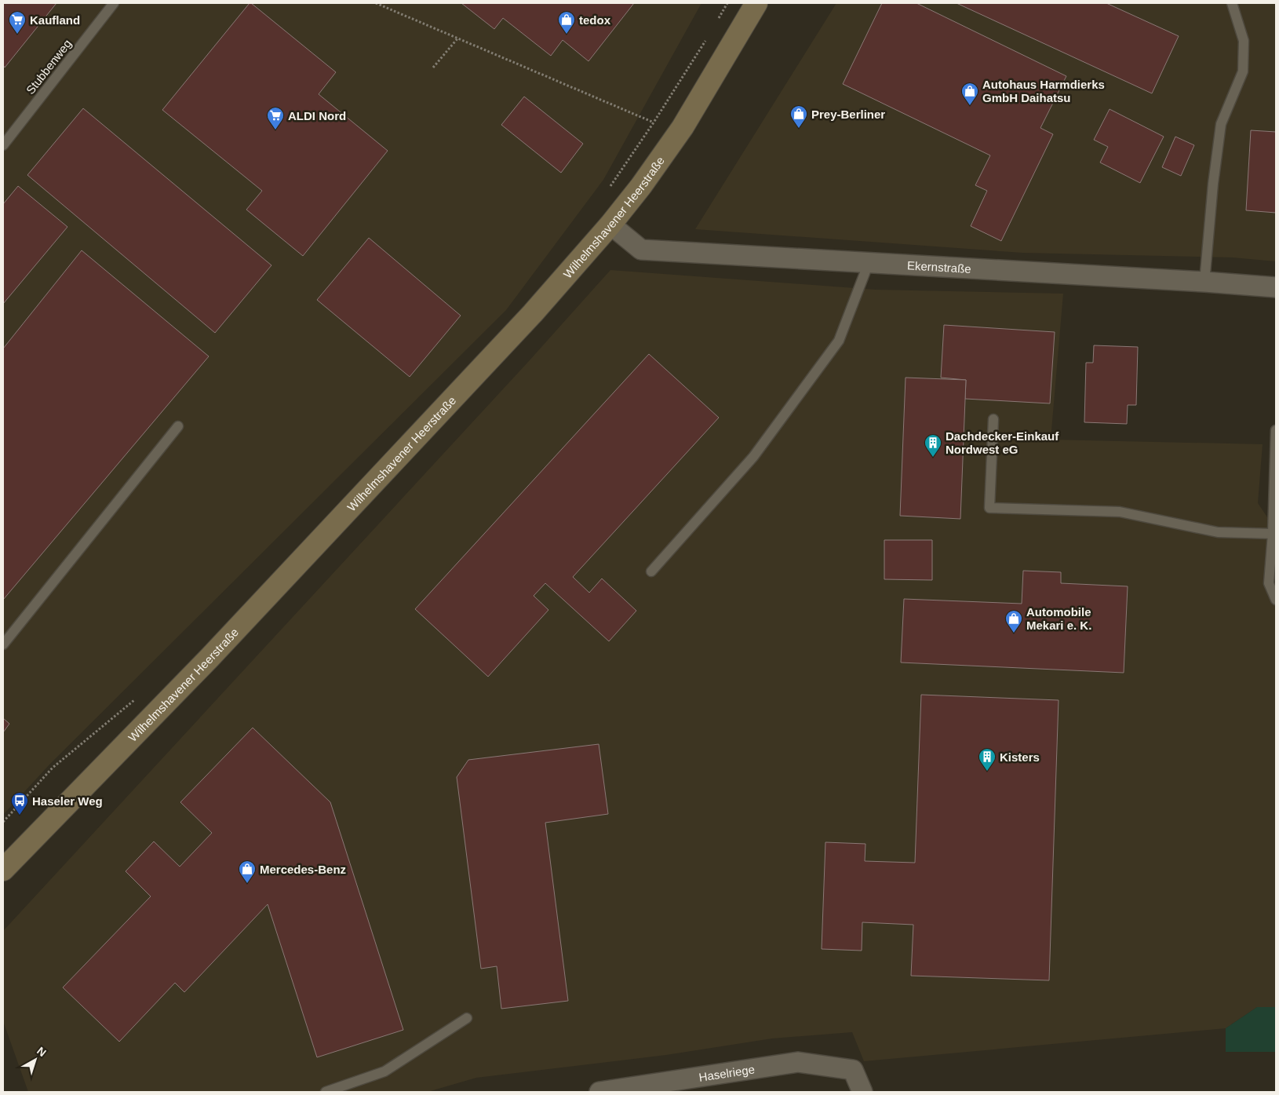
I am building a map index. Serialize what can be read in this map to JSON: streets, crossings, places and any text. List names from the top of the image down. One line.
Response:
{"streets":{"street":["Wilhelmshavener Heerstraße","Ekernstraße","Haselriege"],"lane":["Stubbenweg"]},"crossings":[["Wilhelmshavener Heerstraße","Ekernstraße"]],"places":{"supermarket":["Kaufland","ALDI Nord"],"shop":["tedox","Autohaus Harmdierks GmbH Daihatsu","Prey-Berliner","Automobile Mekari e. K.","Mercedes-Benz"],"building":["Dachdecker-Einkauf Nordwest eG","Kisters"],"bus stop":["Haseler Weg"]},"north":"top right"}
